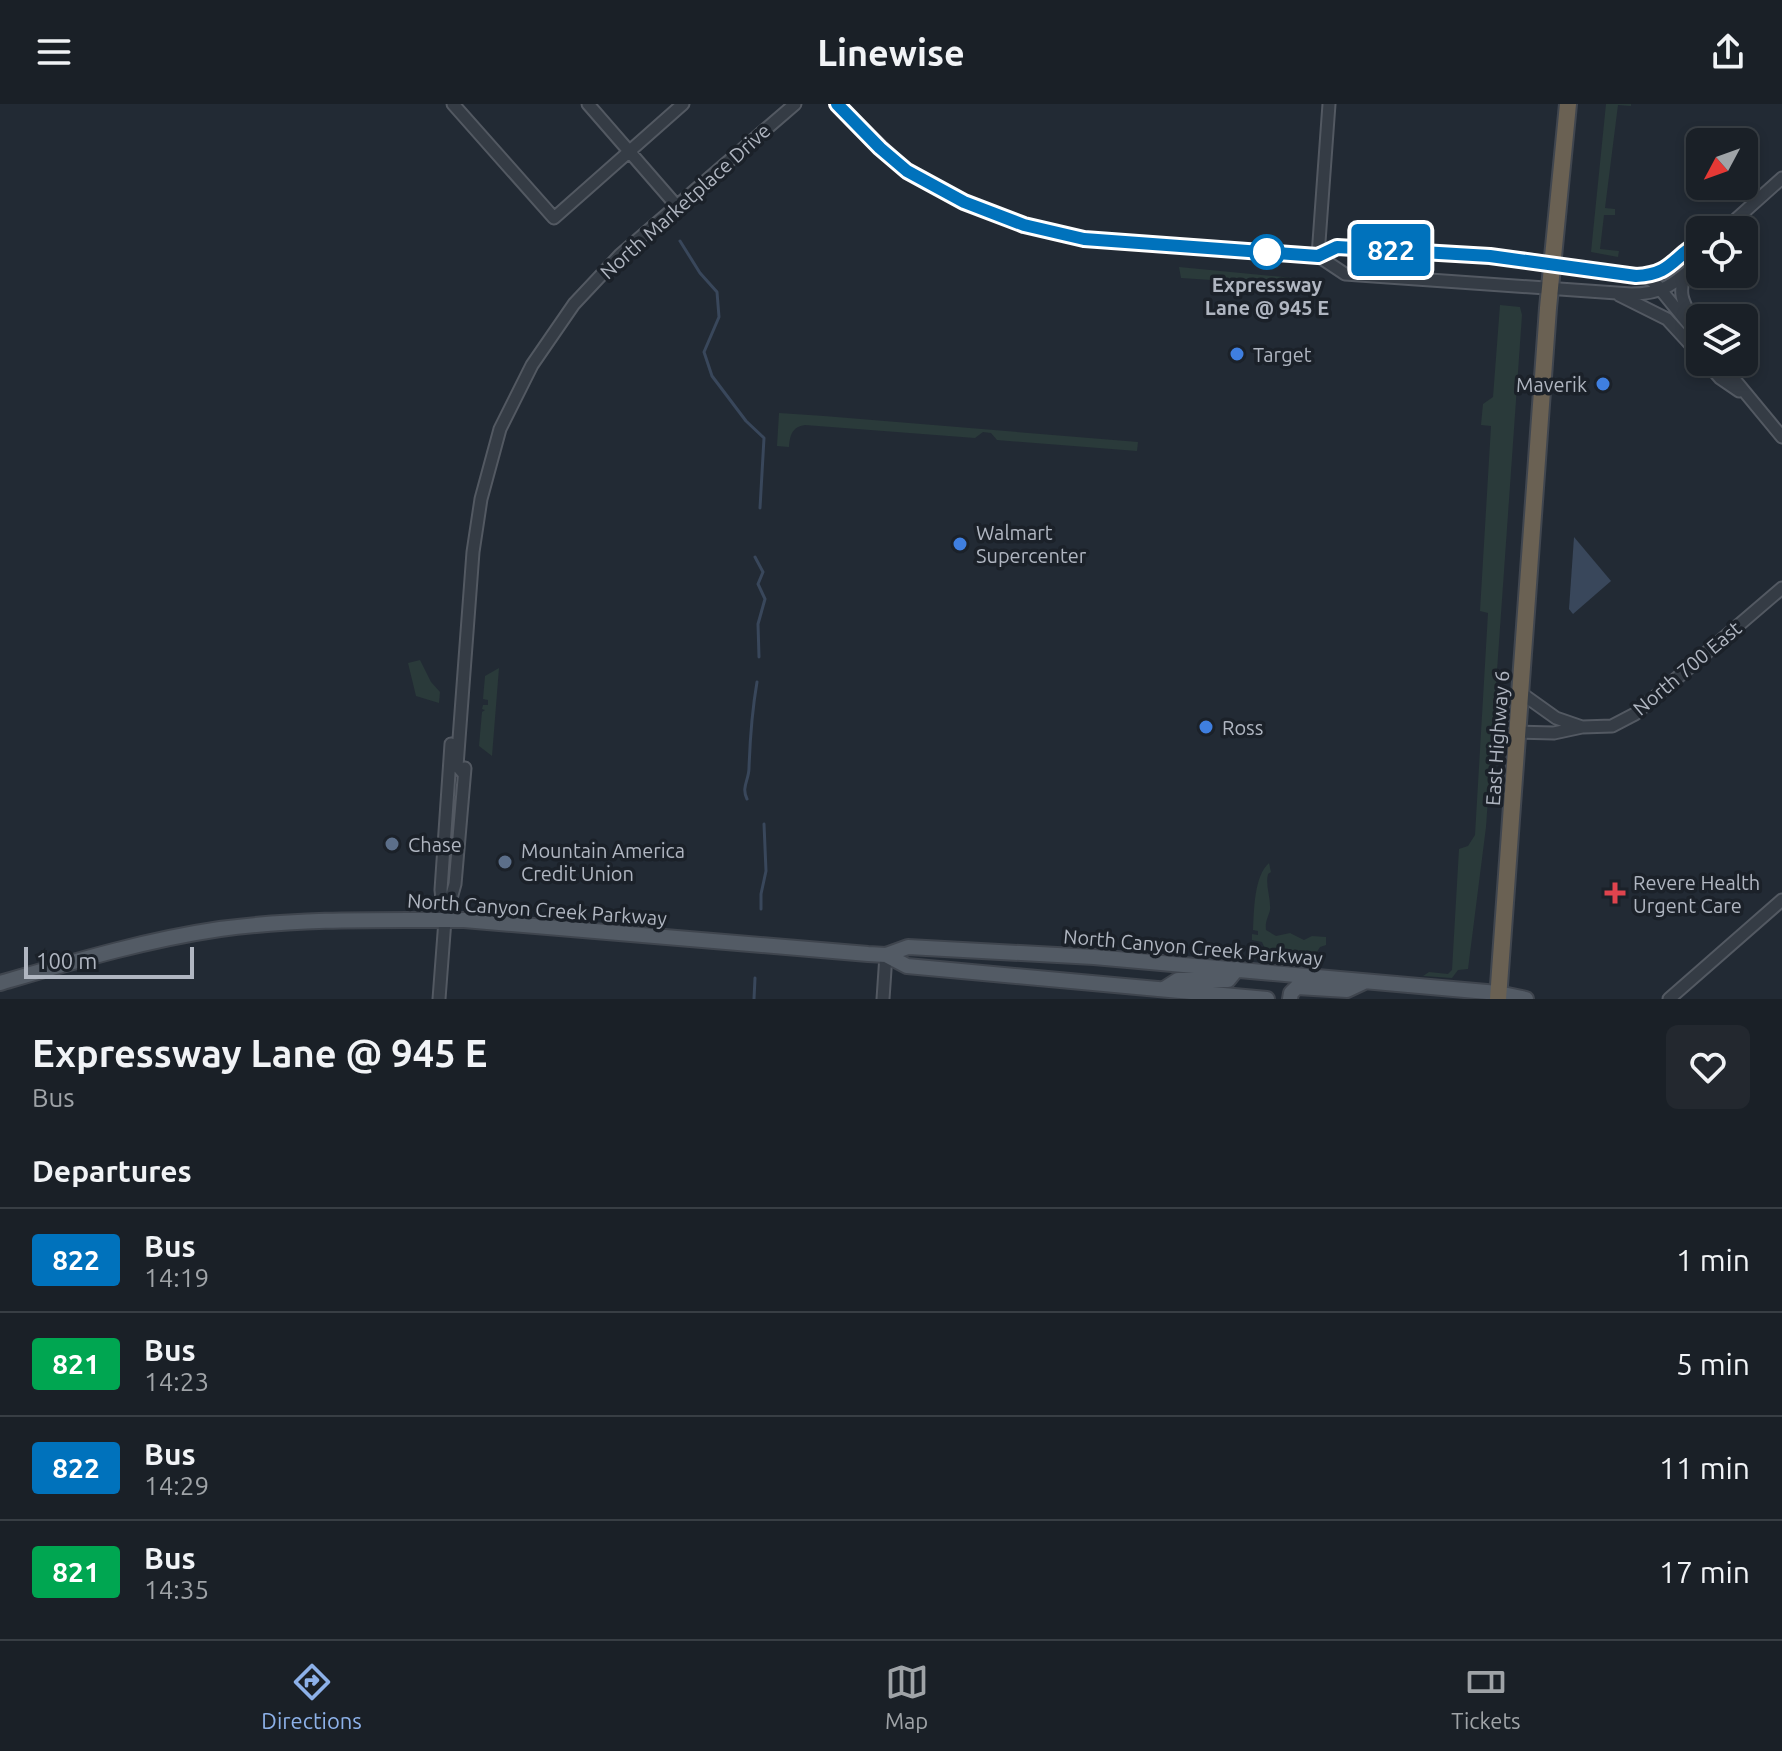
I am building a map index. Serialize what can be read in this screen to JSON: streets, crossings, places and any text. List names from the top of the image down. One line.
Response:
{"streets":{"highway":["East Highway 6"],"main road":["North Canyon Creek Parkway"],"street":["North Marketplace Drive","North 700 East"]},"crossings":[["North Marketplace Drive","North Canyon Creek Parkway"],["North 700 East","East Highway 6"],["East Highway 6","North Canyon Creek Parkway"]],"places":{"other":["Expressway Lane @ 945 E","Target","Maverik","Walmart Supercenter","Ross","Chase","Mountain America Credit Union"],"health":["Revere Health Urgent Care"]},"lines":["bus line 822"],"scale_bar":"100 m","north":"bottom left","page":{"header":"Linewise","on_map":"822","scale":"100 m","heading":[["Expressway Lane @ 945 E","Bus"],"Departures"],"list":[{"mark":"822","name":"Bus","note":"14:19","value":"1 min"},{"mark":"821","name":"Bus","note":"14:23","value":"5 min"},{"mark":"822","name":"Bus","note":"14:29","value":"11 min"},{"mark":"821","name":"Bus","note":"14:35","value":"17 min"}],"tabs":["Directions","Map","Tickets"]}}
